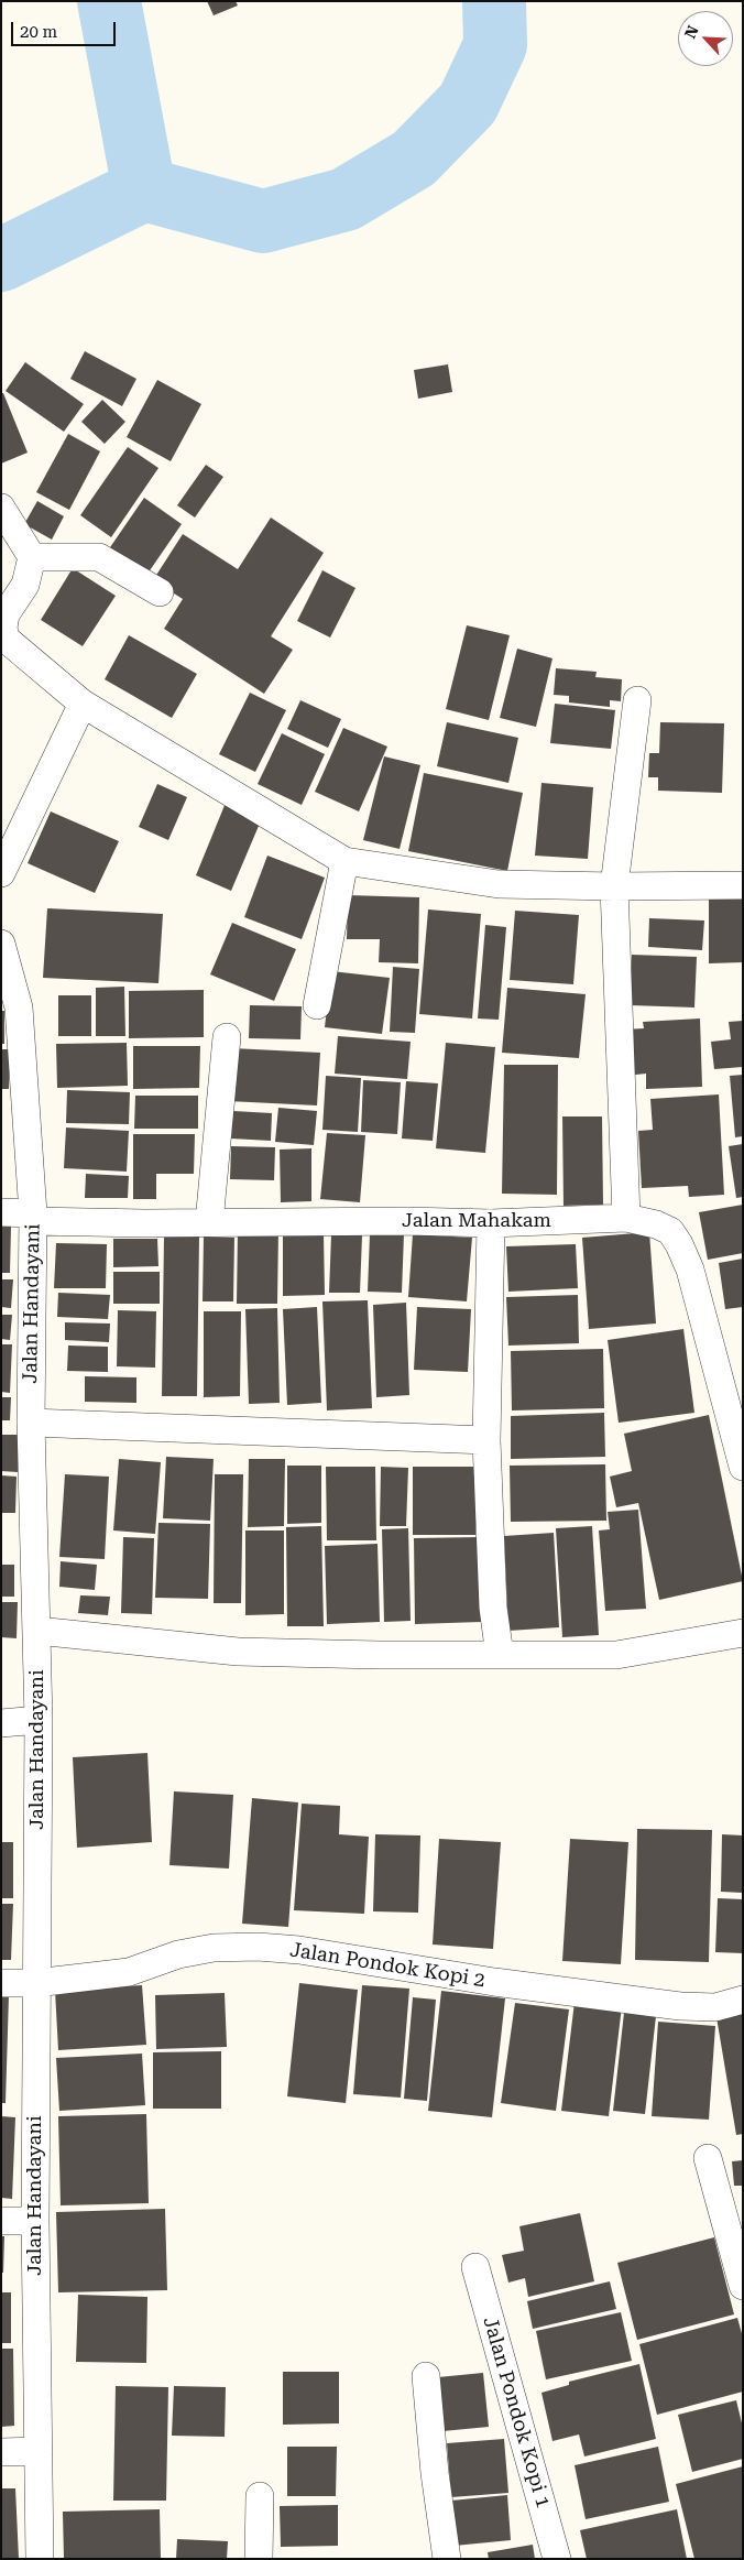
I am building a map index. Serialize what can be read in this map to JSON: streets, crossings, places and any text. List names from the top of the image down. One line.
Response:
{"streets":{"street":["Jalan Mahakam","Jalan Handayani","Jalan Pondok Kopi 2","Jalan Pondok Kopi 1"]},"crossings":[["Jalan Mahakam","Jalan Handayani"],["Jalan Handayani","Jalan Pondok Kopi 2"]],"scale_bar":"20 m","north":"top left"}
